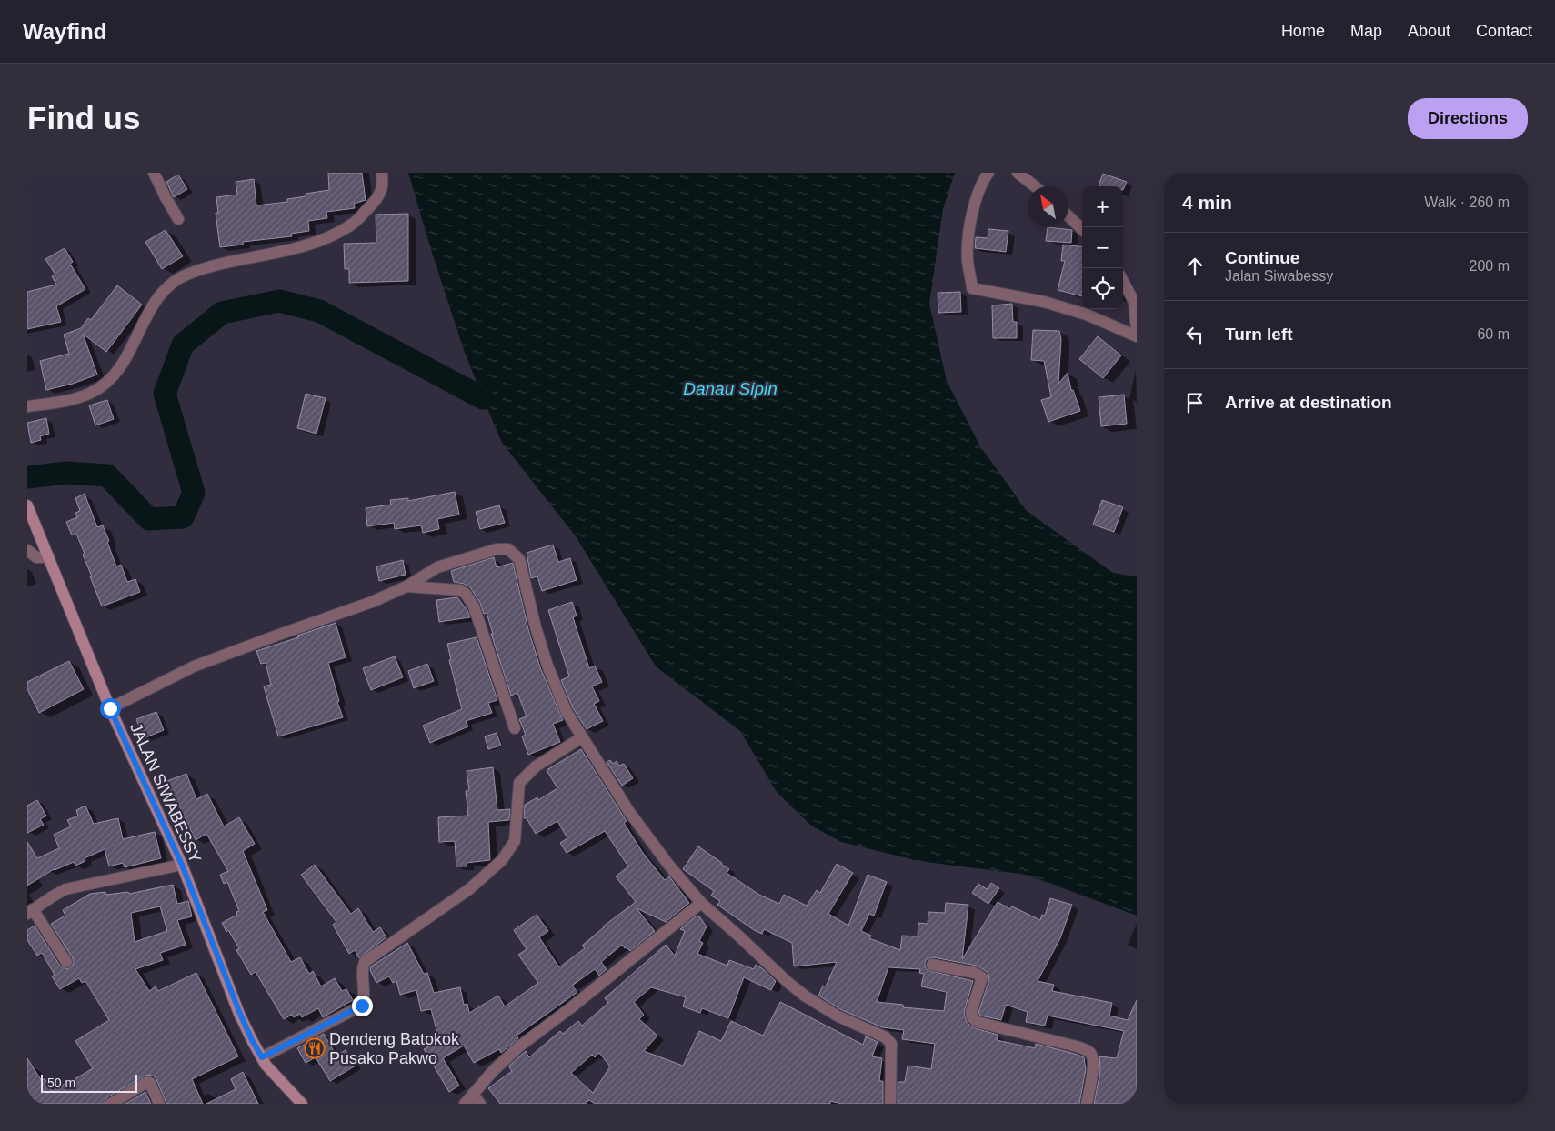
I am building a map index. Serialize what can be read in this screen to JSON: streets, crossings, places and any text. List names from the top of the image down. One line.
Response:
{"streets":{"main road":["JALAN SIWABESSY"]},"water":["Danau Sipin"],"places":{"restaurant":["Dendeng Batokok Pusako Pakwo"]},"scale_bar":"50 m","north":"top left","page":{"header":"Wayfind","nav":["Home","Map","About","Contact"],"buttons":"Directions","title":"Find us","heading":["4 min","Walk · 260 m"],"map_buttons":["+","−"],"list":[["Continue","Jalan Siwabessy","200 m"],["Turn left","60 m"],"Arrive at destination"],"scale":"50 m"}}
